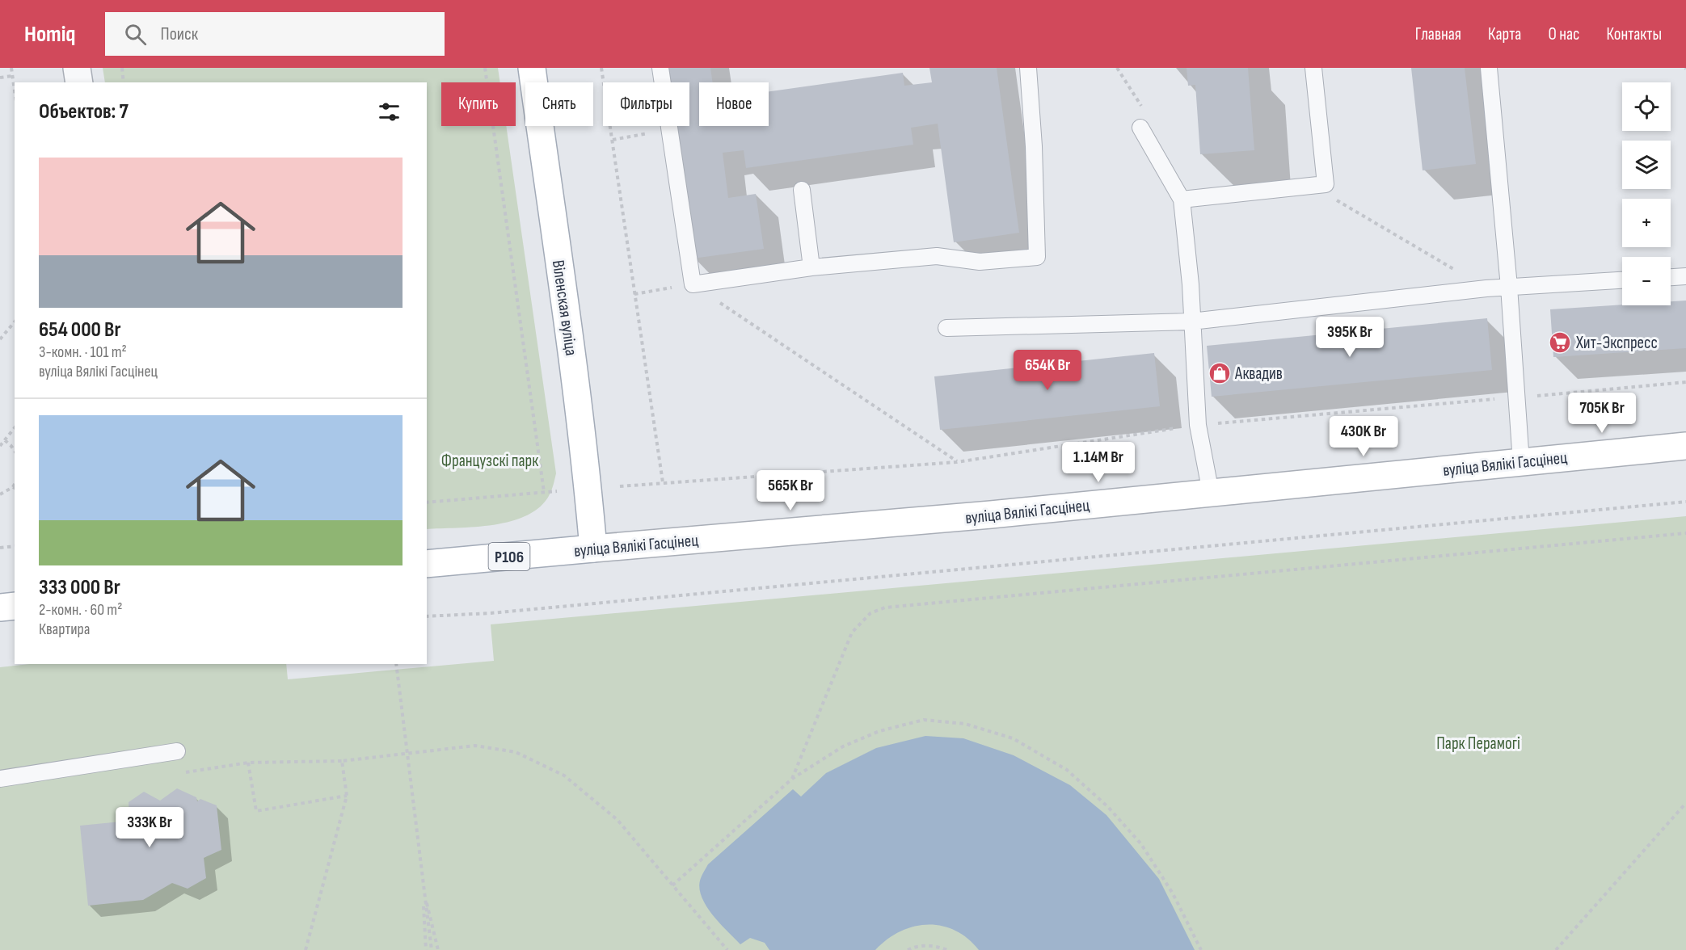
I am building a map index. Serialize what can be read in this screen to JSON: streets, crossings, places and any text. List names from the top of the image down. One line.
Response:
{"streets":{"main road":["Віленская вуліца","вуліца Вялікі Гасцінец","Р106"]},"crossings":[["Віленская вуліца","вуліца Вялікі Гасцінец"]],"parks":["Французскі парк","Парк Перамогі"],"places":{"supermarket":["Хит-Экспресс"],"shop":["Аквадив"]},"page":{"header":"Homiq","search":"Поиск","nav":["Главная","Карта","О нас","Контакты"],"map_buttons":["+","−"],"chip":["Купить","Снять","Фильтры","Новое"],"heading":"Объектов: 7","list":[{"name":"654 000 Br","note":"3-комн. · 101 m² · вуліца Вялікі Гасцінец"},{"name":"333 000 Br","note":"2-комн. · 60 m² · Квартира"}],"price":["395K Br","654K Br","705K Br","430K Br","1.14M Br","565K Br","333K Br"]}}
